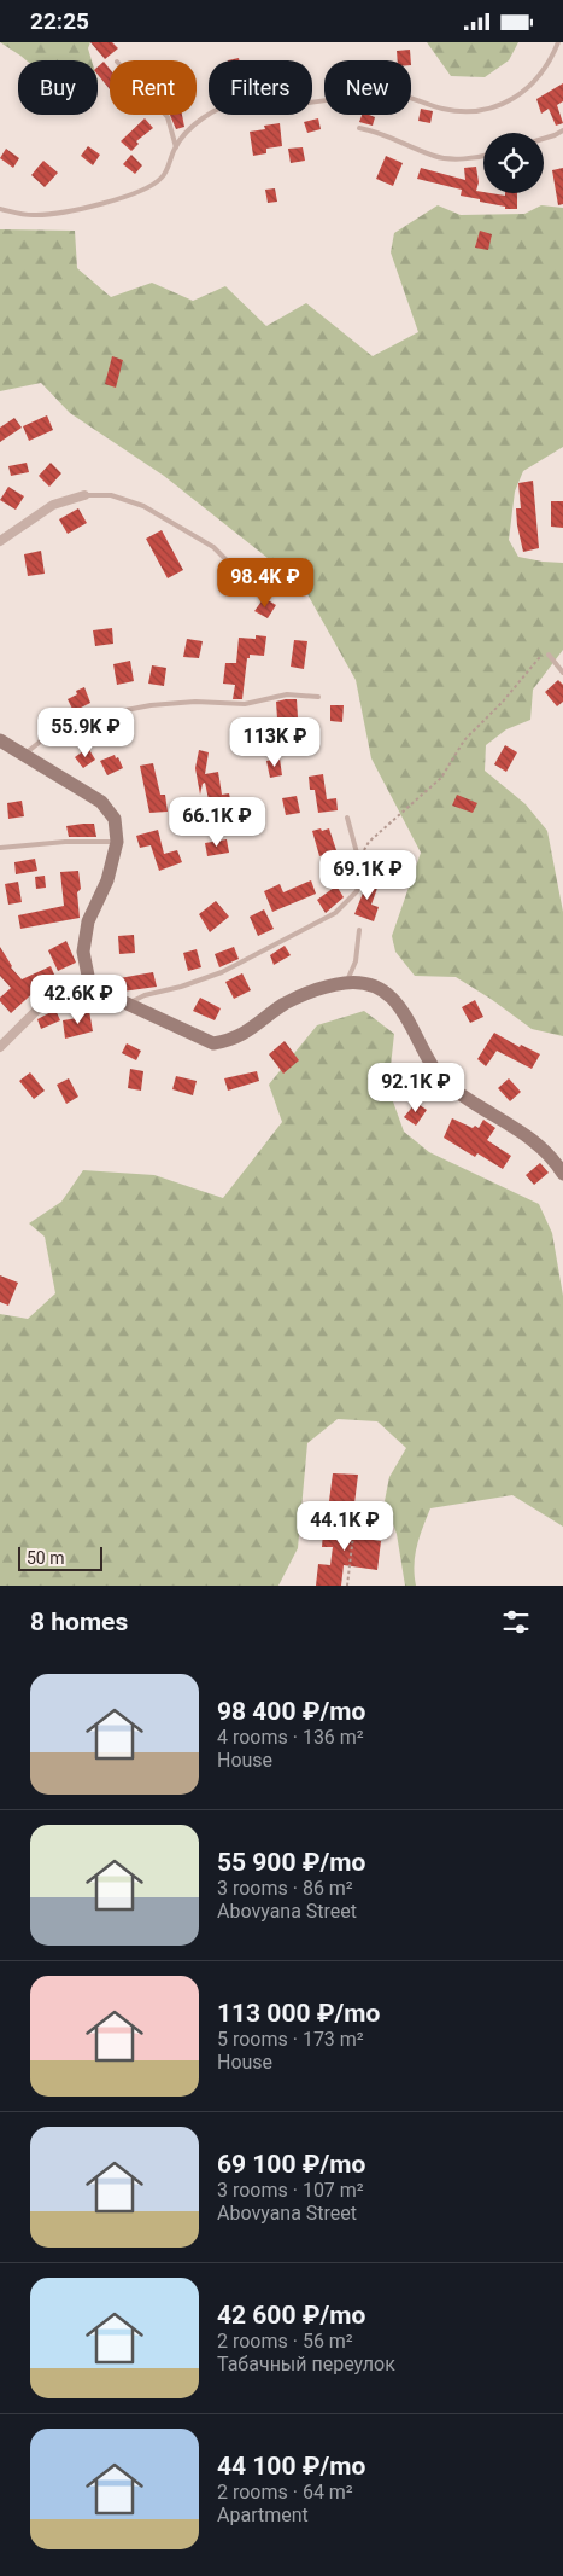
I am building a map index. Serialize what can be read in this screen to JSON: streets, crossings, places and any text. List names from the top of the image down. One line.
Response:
{"scale_bar":"50 m","page":{"status":"22:25","chip":["Buy","Rent","Filters","New"],"price":["98.4K ₽","55.9K ₽","113K ₽","66.1K ₽","69.1K ₽","42.6K ₽","92.1K ₽","44.1K ₽"],"scale":"50 m","heading":"8 homes","list":[{"name":"98 400 ₽/mo","note":"4 rooms · 136 m² · House"},{"name":"55 900 ₽/mo","note":"3 rooms · 86 m² · Abovyana Street"},{"name":"113 000 ₽/mo","note":"5 rooms · 173 m² · House"},{"name":"69 100 ₽/mo","note":"3 rooms · 107 m² · Abovyana Street"},{"name":"42 600 ₽/mo","note":"2 rooms · 56 m² · Табачный переулок"},{"name":"44 100 ₽/mo","note":"2 rooms · 64 m² · Apartment"}]}}
